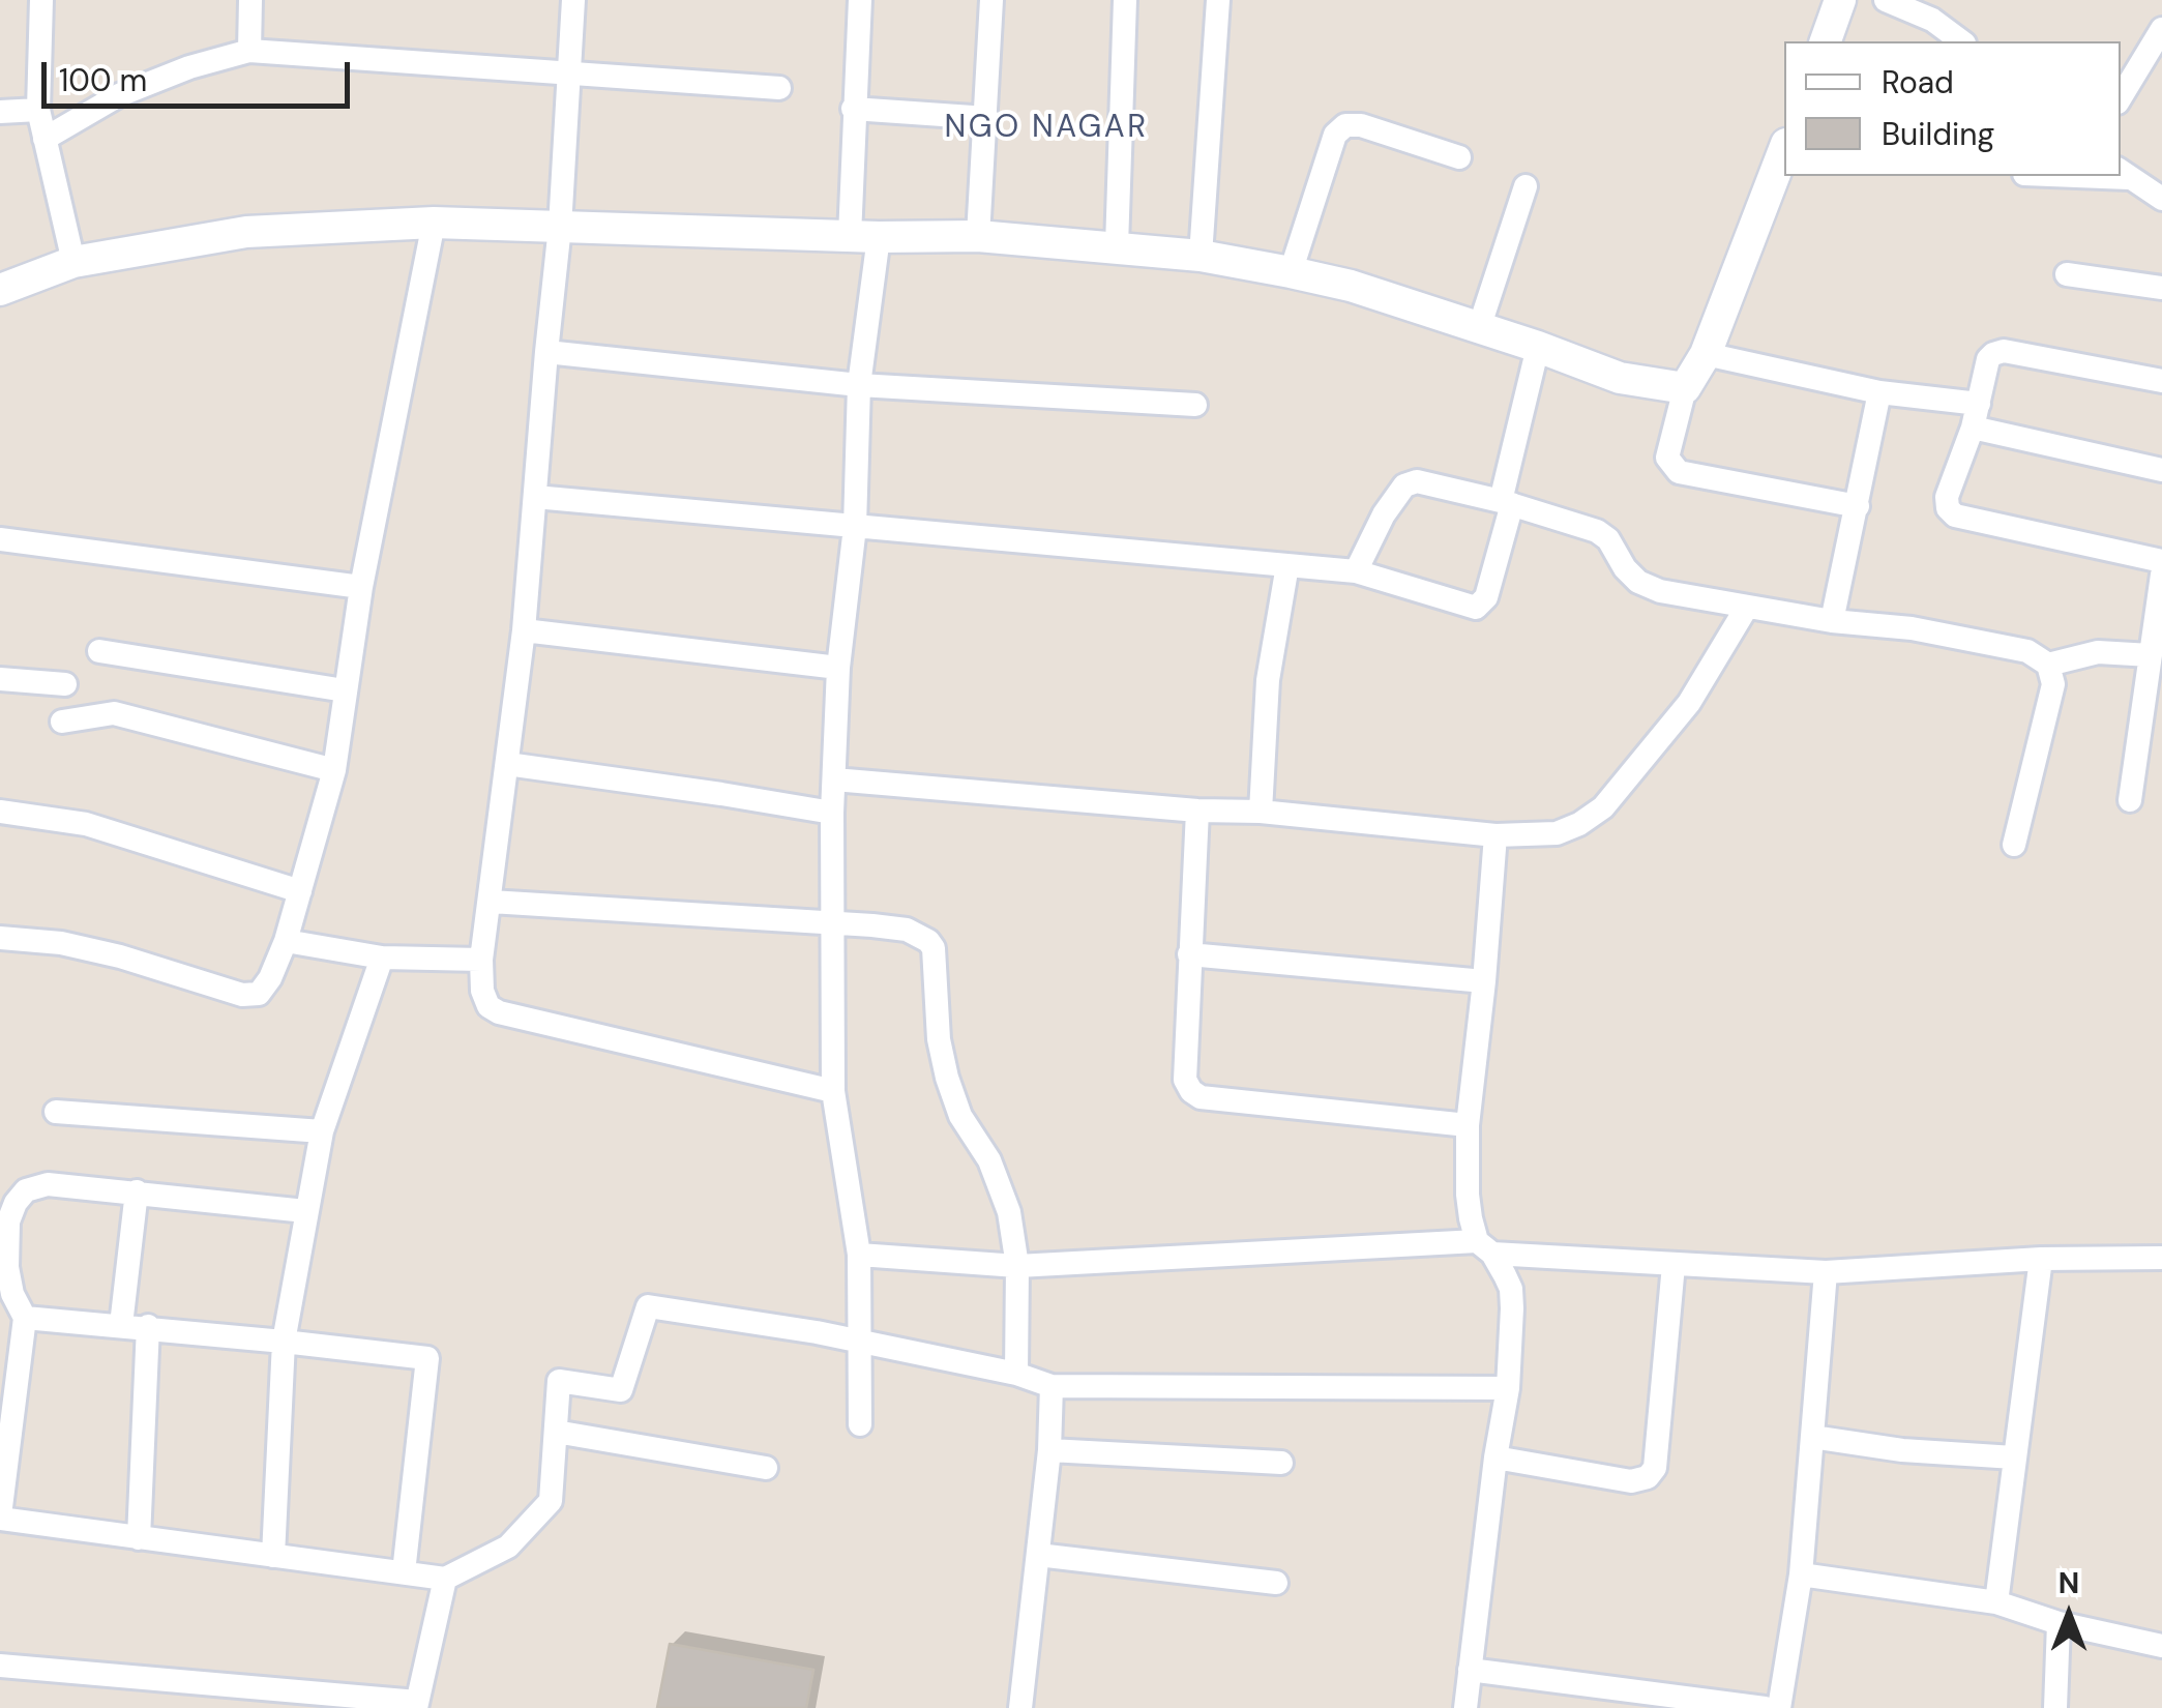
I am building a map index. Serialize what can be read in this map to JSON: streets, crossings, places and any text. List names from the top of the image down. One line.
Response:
{"districts":["NGO NAGAR"],"legend":["Road","Building"],"scale_bar":"100 m","north":"top"}
